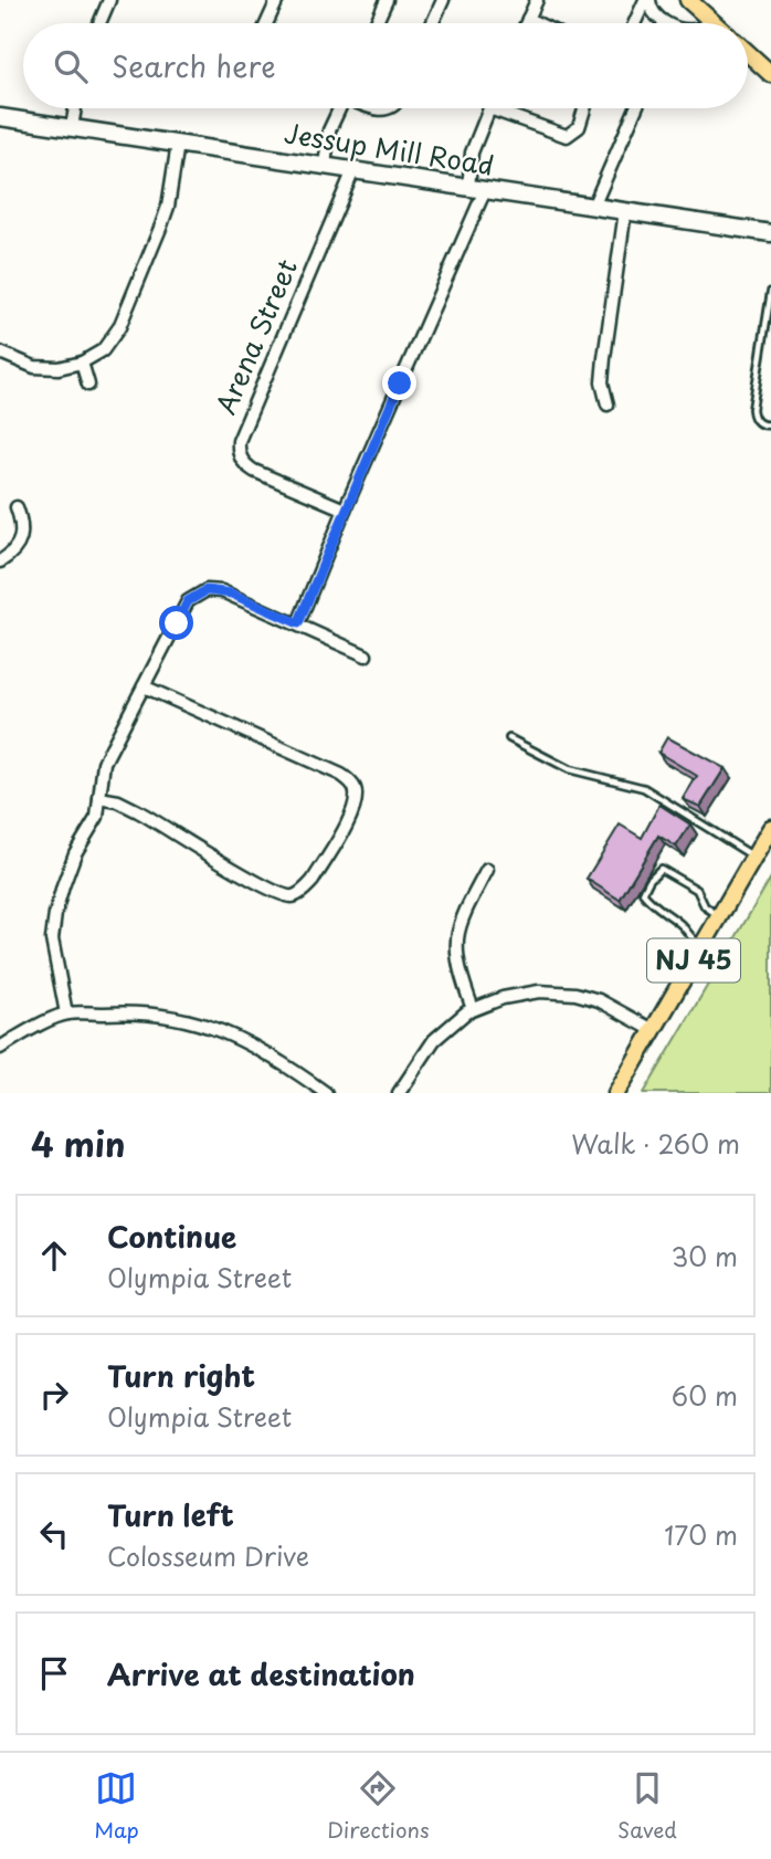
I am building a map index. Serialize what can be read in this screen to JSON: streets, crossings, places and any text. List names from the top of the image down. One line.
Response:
{"streets":{"main road":["NJ 45"],"street":["Jessup Mill Road","Arena Street"]},"crossings":[["Jessup Mill Road","Arena Street"]],"page":{"search":"Search here","heading":["4 min","Walk · 260 m"],"list":[["Continue","Olympia Street","30 m"],["Turn right","Olympia Street","60 m"],["Turn left","Colosseum Drive","170 m"],"Arrive at destination"],"nav":["Map","Directions","Saved"]}}
